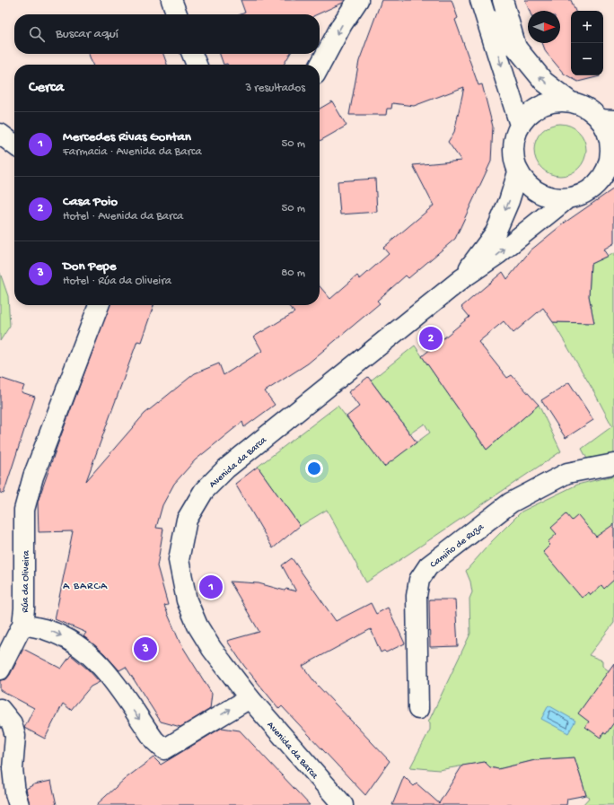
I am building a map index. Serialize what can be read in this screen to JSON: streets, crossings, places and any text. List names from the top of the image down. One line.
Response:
{"streets":{"main road":["Avenida da Barca","Camiño de Ruza","Rúa da Oliveira"]},"crossings":[["Avenida da Barca","Rúa da Oliveira"]],"one_way":["Rúa da Oliveira"],"districts":["A BARCA"],"north":"right","page":{"map_buttons":["+","−"],"search":"Buscar aquí","heading":["Cerca","3 resultados"],"list":[{"mark":"1","name":"Mercedes Rivas Gontan","note":"Farmacia · Avenida da Barca","value":"50 m"},{"mark":"2","name":"Casa Poio","note":"Hotel · Avenida da Barca","value":"50 m"},{"mark":"3","name":"Don Pepe","note":"Hotel · Rúa da Oliveira","value":"80 m"}],"pins":["2","1","3"]}}
